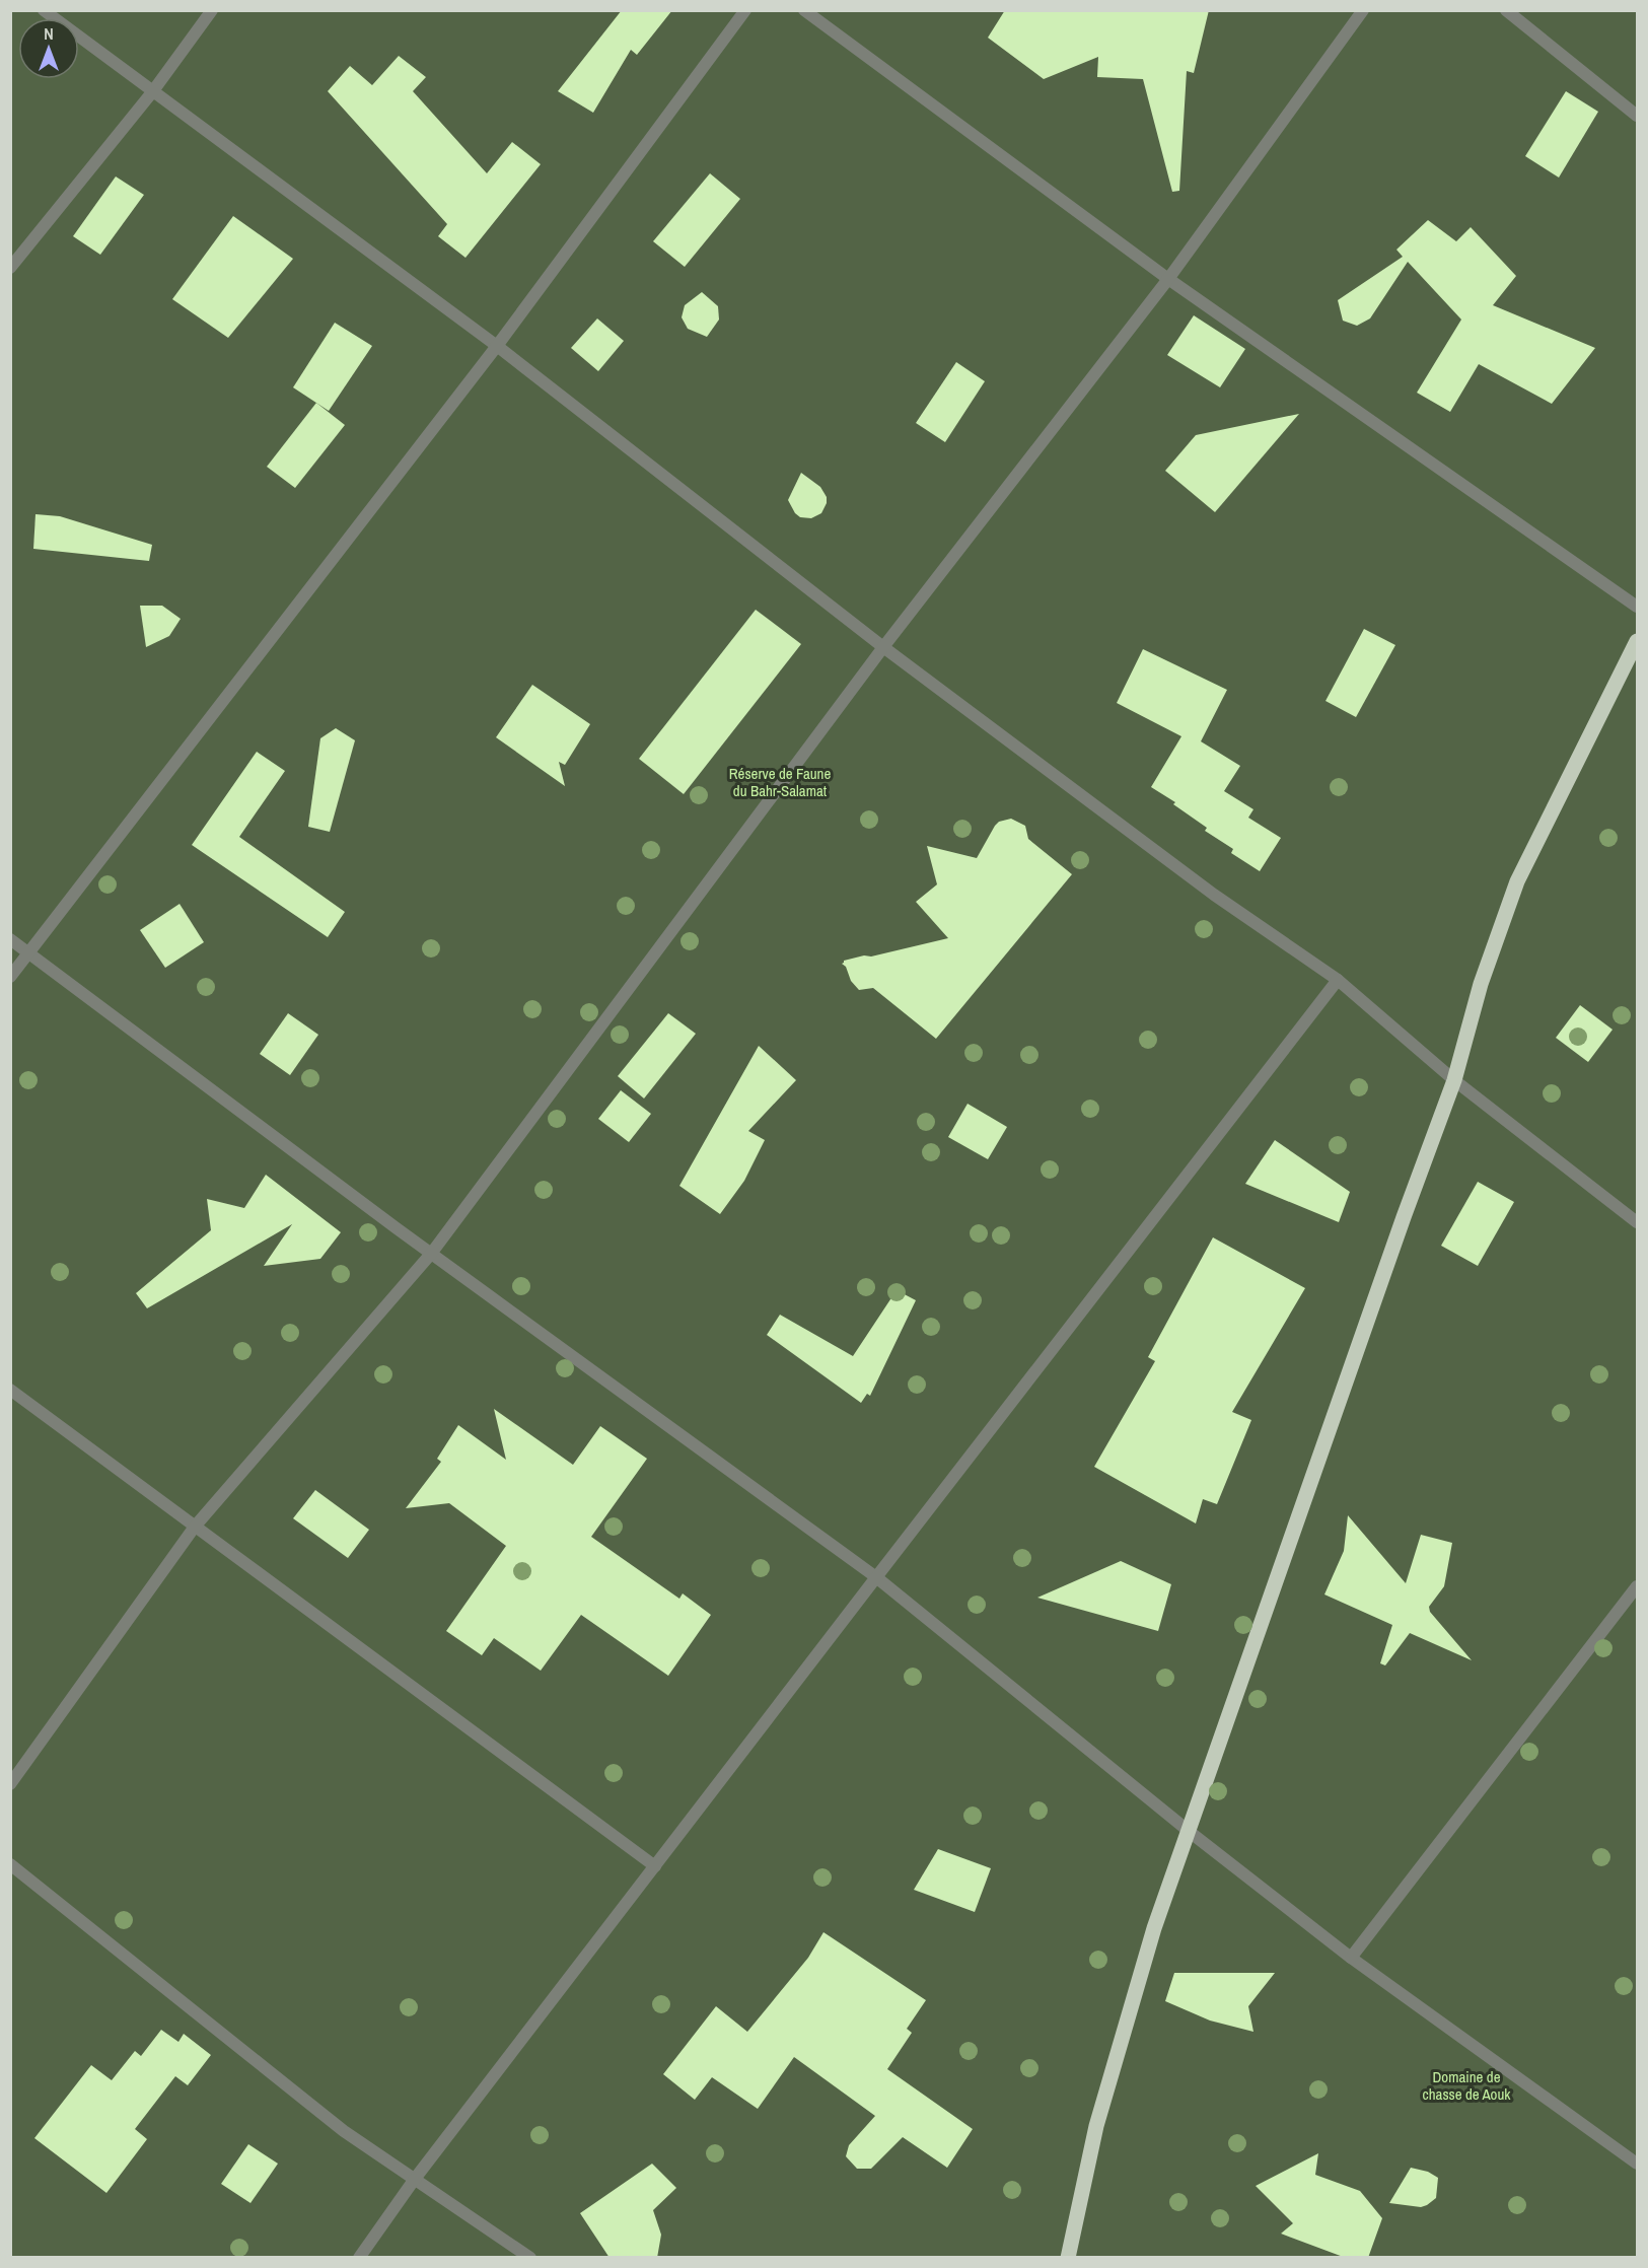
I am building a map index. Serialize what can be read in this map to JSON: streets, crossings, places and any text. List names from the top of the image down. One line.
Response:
{"parks":["Réserve de Faune du Bahr-Salamat","Domaine de chasse de Aouk"],"north":"top"}
